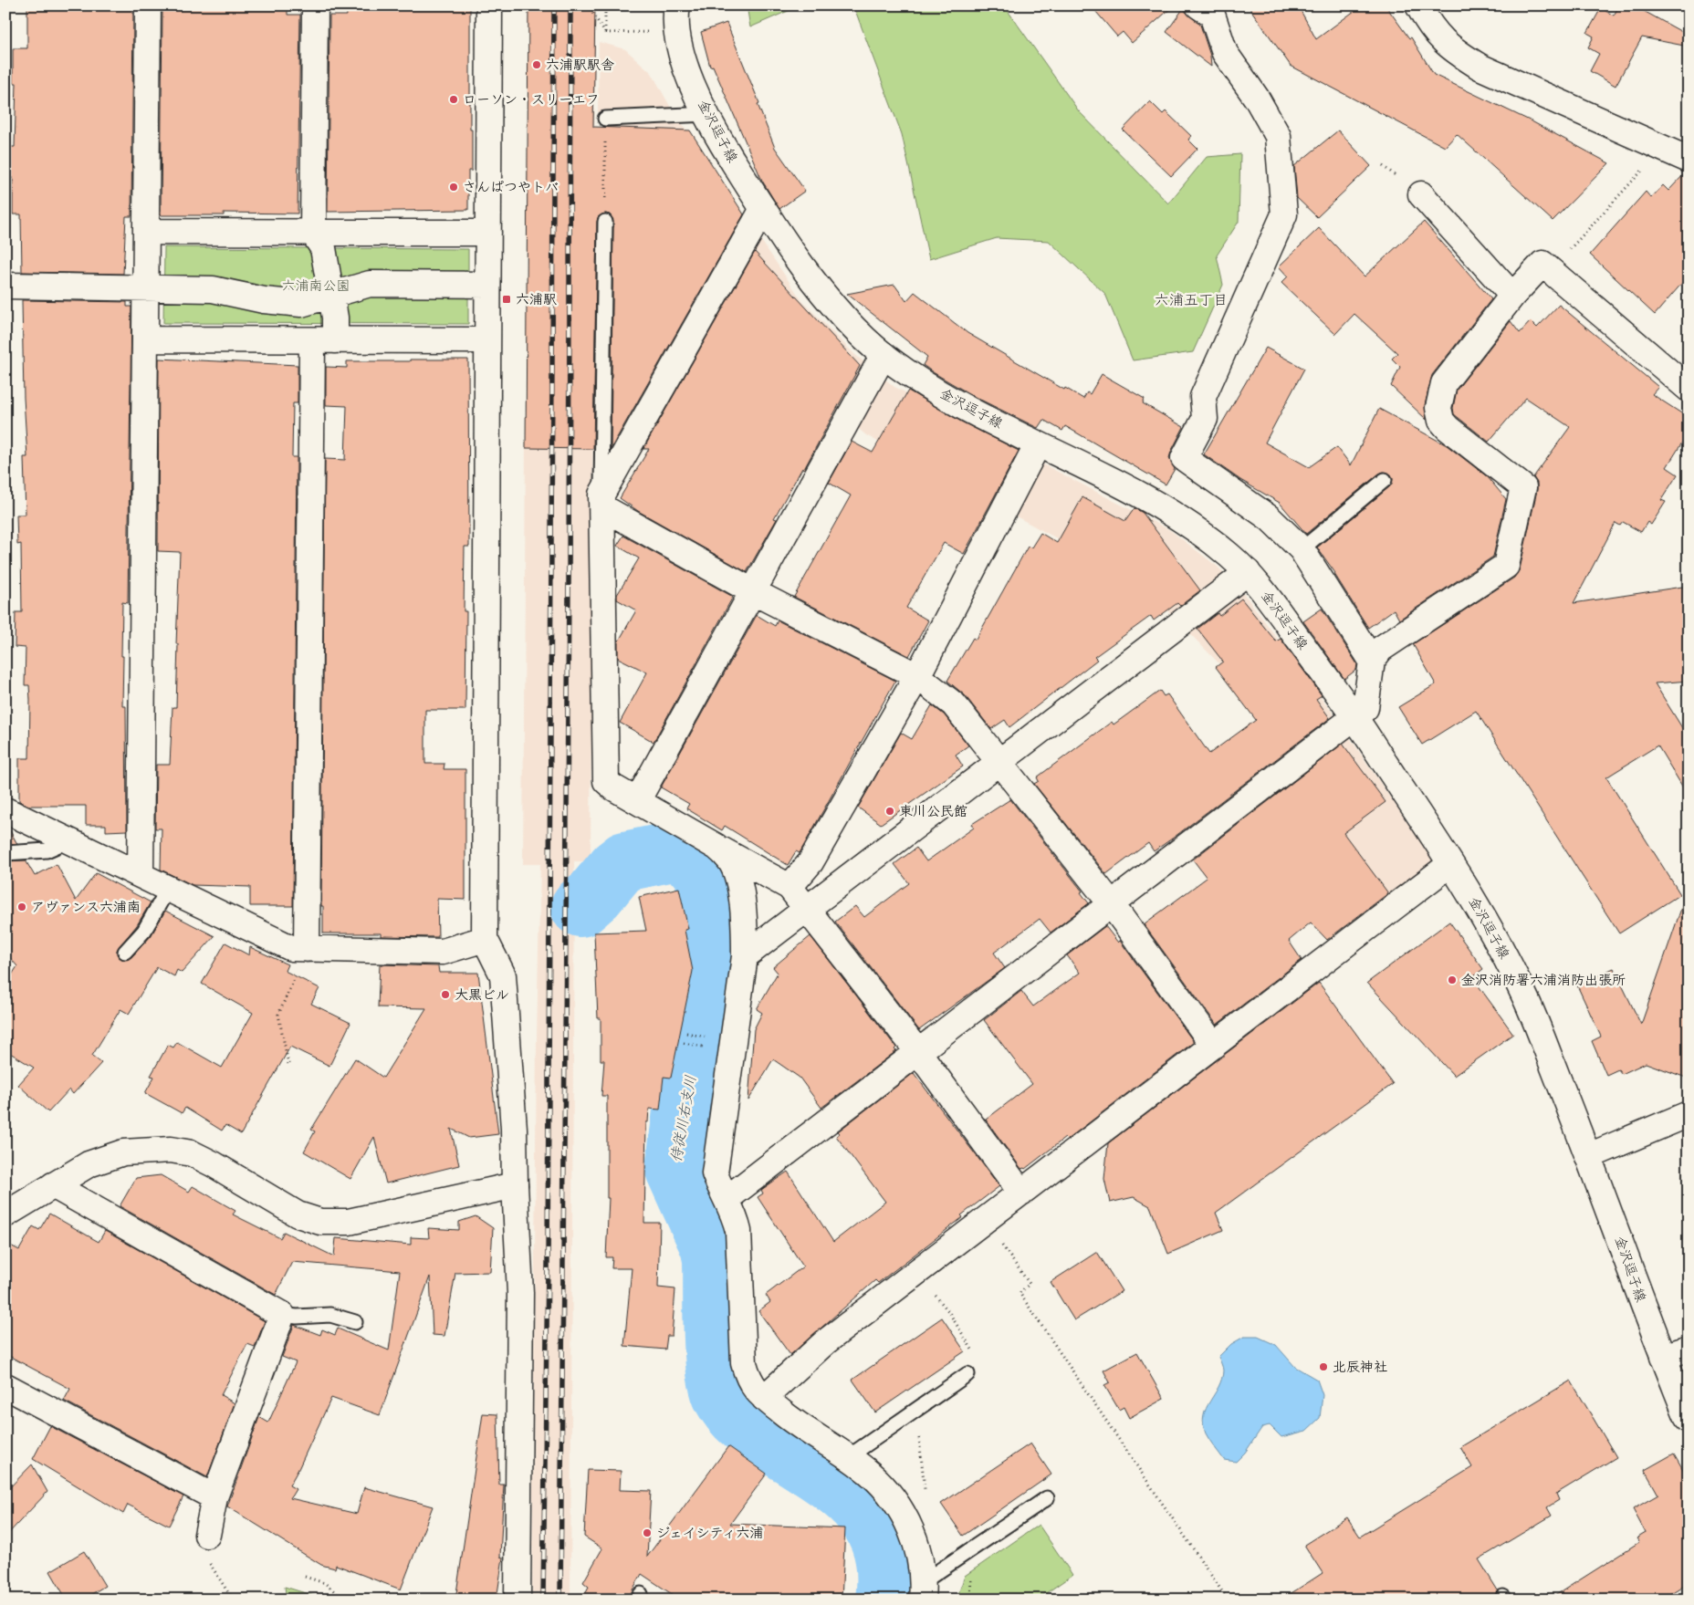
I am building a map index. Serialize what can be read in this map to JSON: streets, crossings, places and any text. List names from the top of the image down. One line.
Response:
{"streets":{"street":["金沢逗子線"]},"districts":["六浦五丁目"],"water":["侍従川右支川"],"parks":["六浦南公園"],"places":{"other":["六浦駅駅舎","ローソン・スリーエフ","さんぱつやトバ","東川公民館","アヴァンス六浦南","金沢消防署六浦消防出張所","大黒ビル","北辰神社","ジェイシティ六浦"],"transit":["六浦駅"]}}
